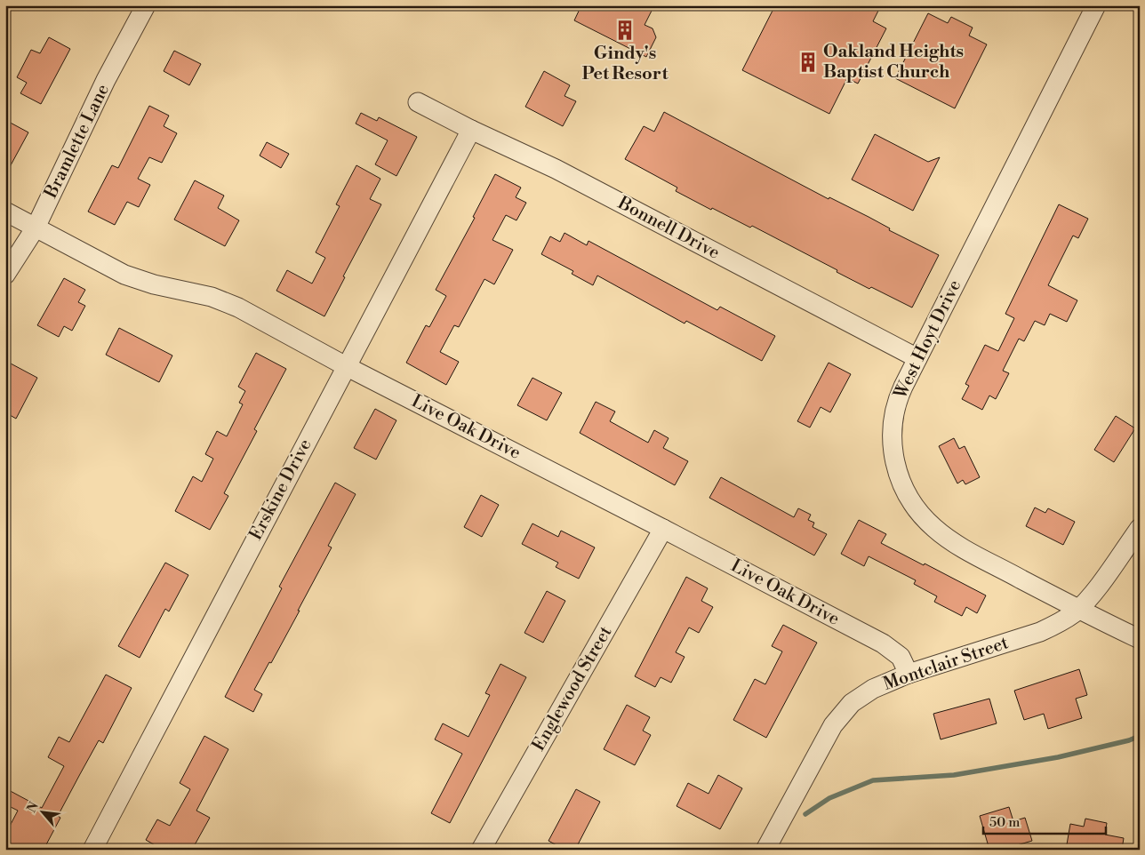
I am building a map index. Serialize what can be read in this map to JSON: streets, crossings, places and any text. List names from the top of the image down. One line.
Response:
{"streets":{"street":["Bramlette Lane","Bonnell Drive","West Hoyt Drive","Live Oak Drive","Erskine Drive","Montclair Street","Englewood Street"]},"crossings":[["Bramlette Lane","Live Oak Drive"],["Bonnell Drive","West Hoyt Drive"],["Bonnell Drive","Erskine Drive"],["West Hoyt Drive","Montclair Street"],["Live Oak Drive","Erskine Drive"],["Live Oak Drive","Montclair Street"],["Live Oak Drive","Englewood Street"]],"places":{"building":["Gindy's Pet Resort","Oakland Heights Baptist Church"]},"scale_bar":"50 m","north":"top left"}
